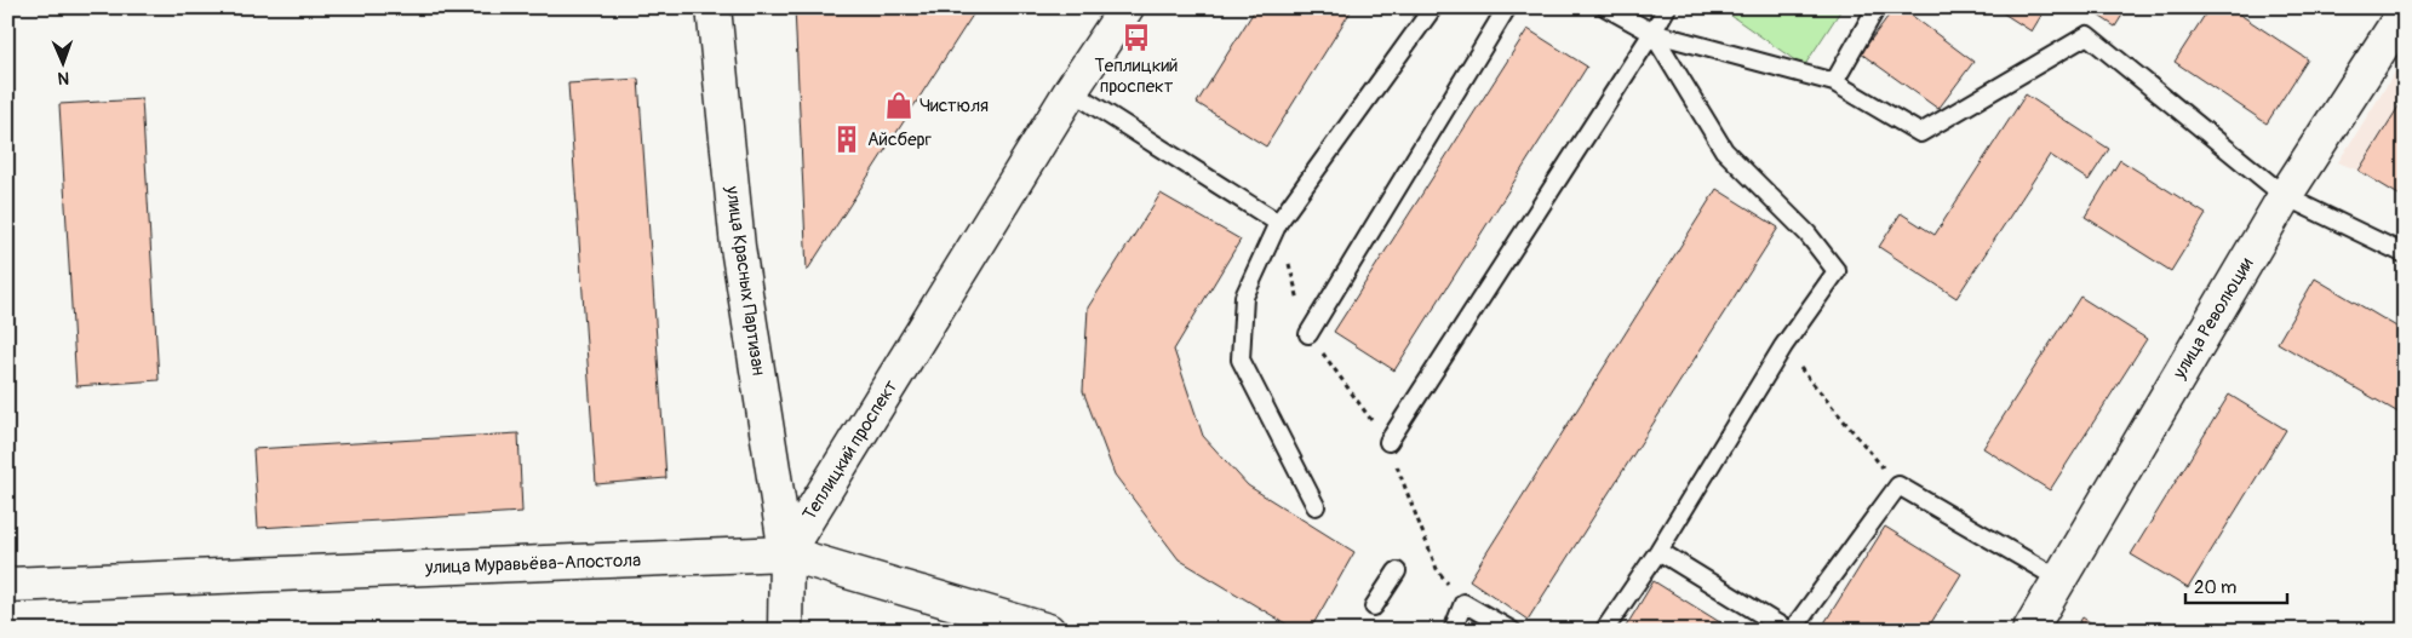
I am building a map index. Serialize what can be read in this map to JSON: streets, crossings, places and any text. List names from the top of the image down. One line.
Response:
{"streets":{"street":["улица Красных Партизан","улица Революции","Теплицкий проспект","улица Муравьёва-Апостола"]},"crossings":[["улица Красных Партизан","Теплицкий проспект"],["улица Красных Партизан","улица Муравьёва-Апостола"],["Теплицкий проспект","улица Муравьёва-Апостола"]],"places":{"bus stop":["Теплицкий проспект"],"shop":["Чистюля"],"building":["Айсберг"]},"scale_bar":"20 m","north":"bottom"}
